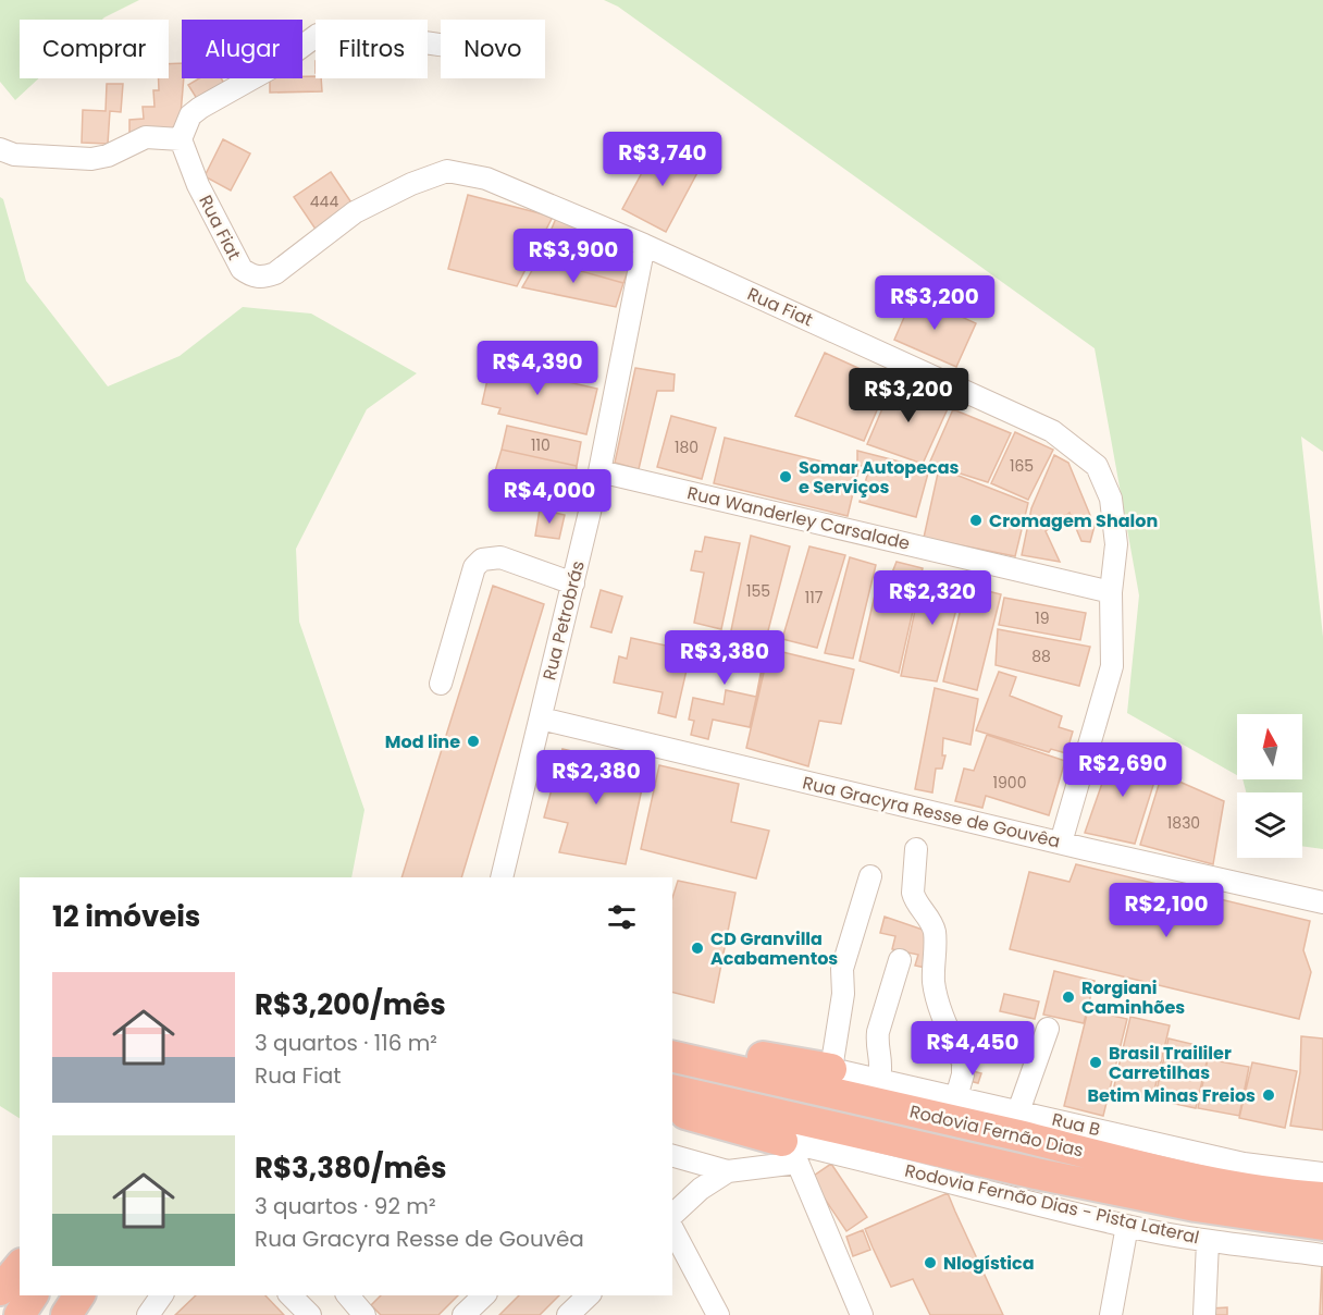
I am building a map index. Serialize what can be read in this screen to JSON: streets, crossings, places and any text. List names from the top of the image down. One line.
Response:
{"streets":{"highway":["Rodovia Fernão Dias"],"street":["Rua Fiat","Rua Wanderley Carsalade","Rua Petrobrás","Rua Gracyra Resse de Gouvêa","Rua B","Rodovia Fernão Dias - Pista Lateral"]},"crossings":[["Rua Fiat","Rua Wanderley Carsalade"],["Rua Fiat","Rua Petrobrás"],["Rua Fiat","Rua Gracyra Resse de Gouvêa"],["Rua Wanderley Carsalade","Rua Petrobrás"],["Rua Petrobrás","Rua Gracyra Resse de Gouvêa"]],"places":["Somar Autopecas e Serviços","Cromagem Shalon","Mod line","CD Granvilla Acabamentos","Rorgiani Caminhões","Brasil Traililer Carretilhas","Betim Minas Freios","Nlogística"],"house_numbers":["444","110","180","165","155","117","19","88","1900","1830"],"north":"top","page":{"chip":["Comprar","Alugar","Filtros","Novo"],"price":["R$3,740","R$3,900","R$3,200","R$4,390","R$3,200","R$4,000","R$2,320","R$3,380","R$2,690","R$2,380","R$2,100","R$4,450"],"heading":"12 imóveis","list":[{"name":"R$3,200/mês","note":"3 quartos · 116 m² · Rua Fiat"},{"name":"R$3,380/mês","note":"3 quartos · 92 m² · Rua Gracyra Resse de Gouvêa"}]}}
